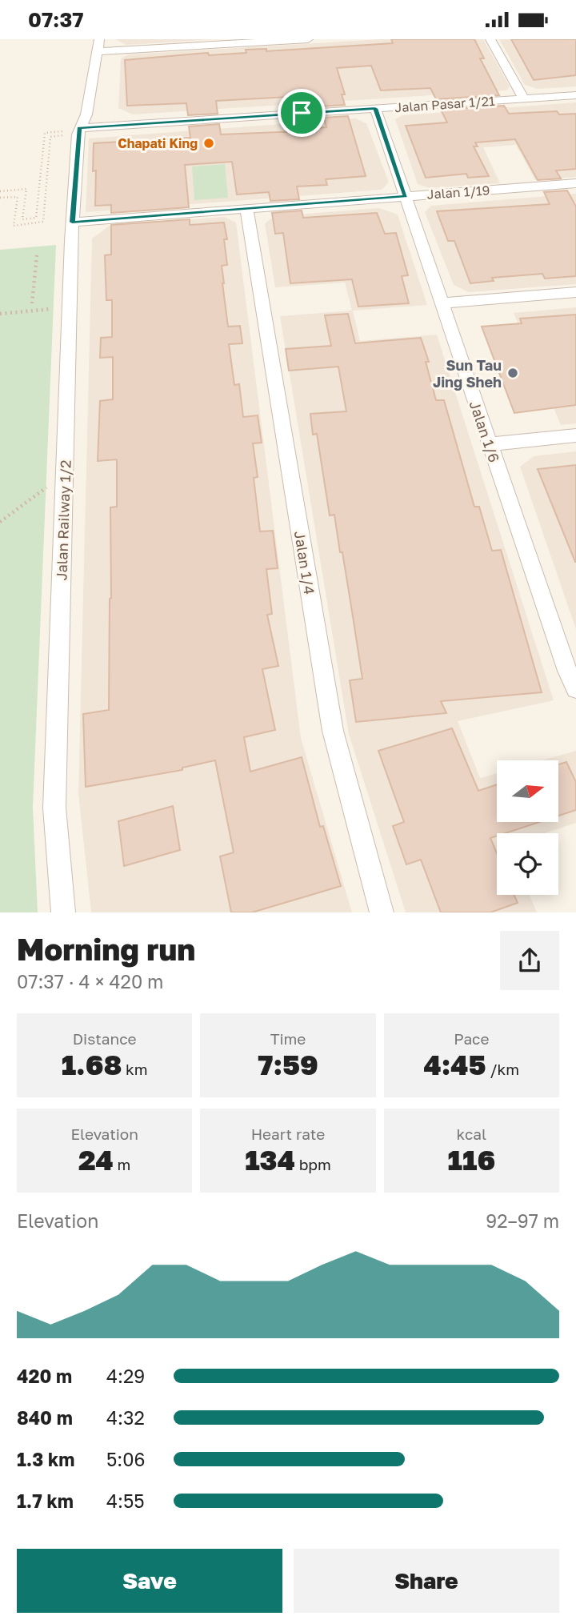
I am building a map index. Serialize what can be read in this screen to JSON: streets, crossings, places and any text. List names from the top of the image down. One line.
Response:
{"streets":{"street":["Jalan Pasar 1/21","Jalan 1/19","Jalan 1/6","Jalan Railway 1/2","Jalan 1/4"]},"crossings":[["Jalan Pasar 1/21","Jalan 1/6"],["Jalan Pasar 1/21","Jalan Railway 1/2"],["Jalan 1/19","Jalan 1/6"],["Jalan 1/19","Jalan Railway 1/2"],["Jalan 1/19","Jalan 1/4"]],"places":["Chapati King","Sun Tau Jing Sheh"],"north":"right","page":{"status":"07:37","heading":["Morning run","07:37 · 4 × 420 m"],"stats":[["Distance","1.68 km"],["Time","7:59"],["Pace","4:45 /km"],["Elevation","24 m"],["Heart rate","134 bpm"],["kcal","116"]],"chart":["Elevation","92–97 m"],"list":[{"name":"420 m","note":"4:29"},{"name":"840 m","note":"4:32"},{"name":"1.3 km","note":"5:06"},{"name":"1.7 km","note":"4:55"}],"buttons":["Save","Share"]}}
